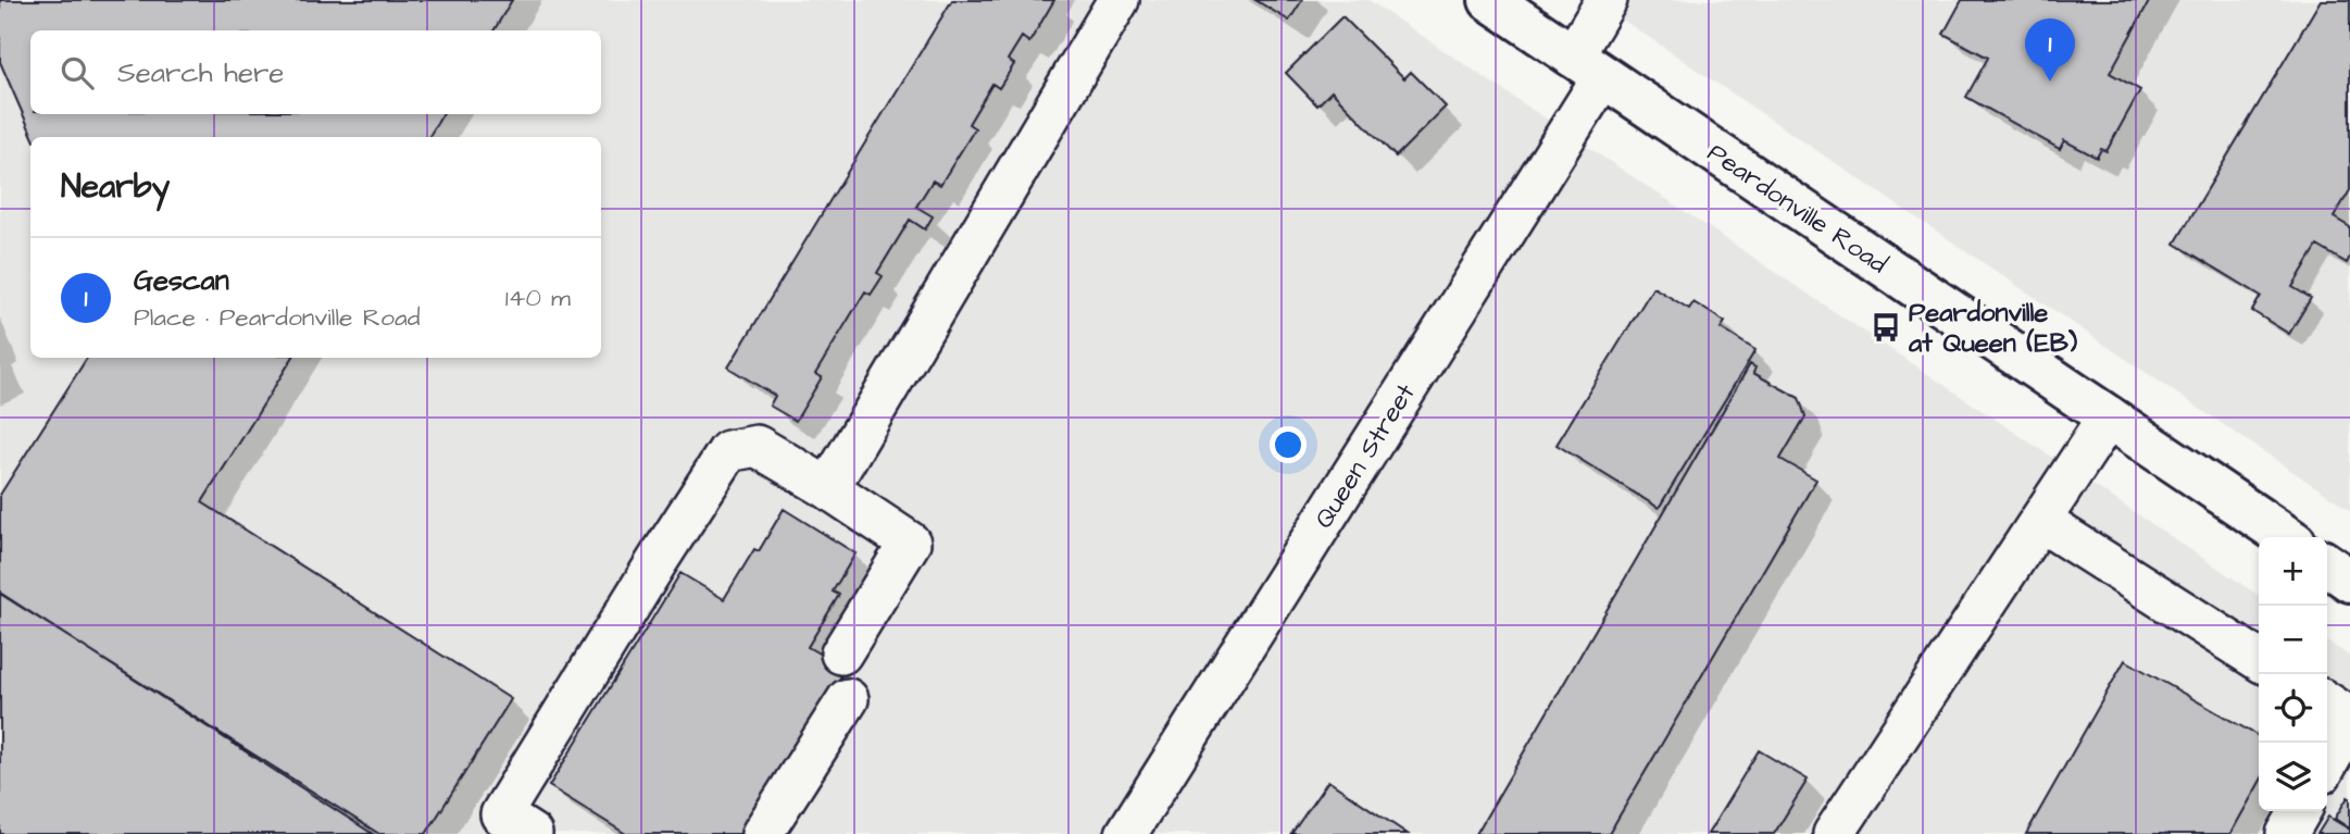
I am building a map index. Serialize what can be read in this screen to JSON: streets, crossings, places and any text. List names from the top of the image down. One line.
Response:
{"streets":{"main road":["Peardonville Road"],"street":["Queen Street"]},"crossings":[["Peardonville Road","Queen Street"]],"places":{"bus stop":["Peardonville at Queen (EB)"]},"page":{"pins":"1","search":"Search here","heading":"Nearby","list":[{"mark":"1","name":"Gescan","note":"Place · Peardonville Road","value":"140 m"}],"map_buttons":["+","−"]}}
